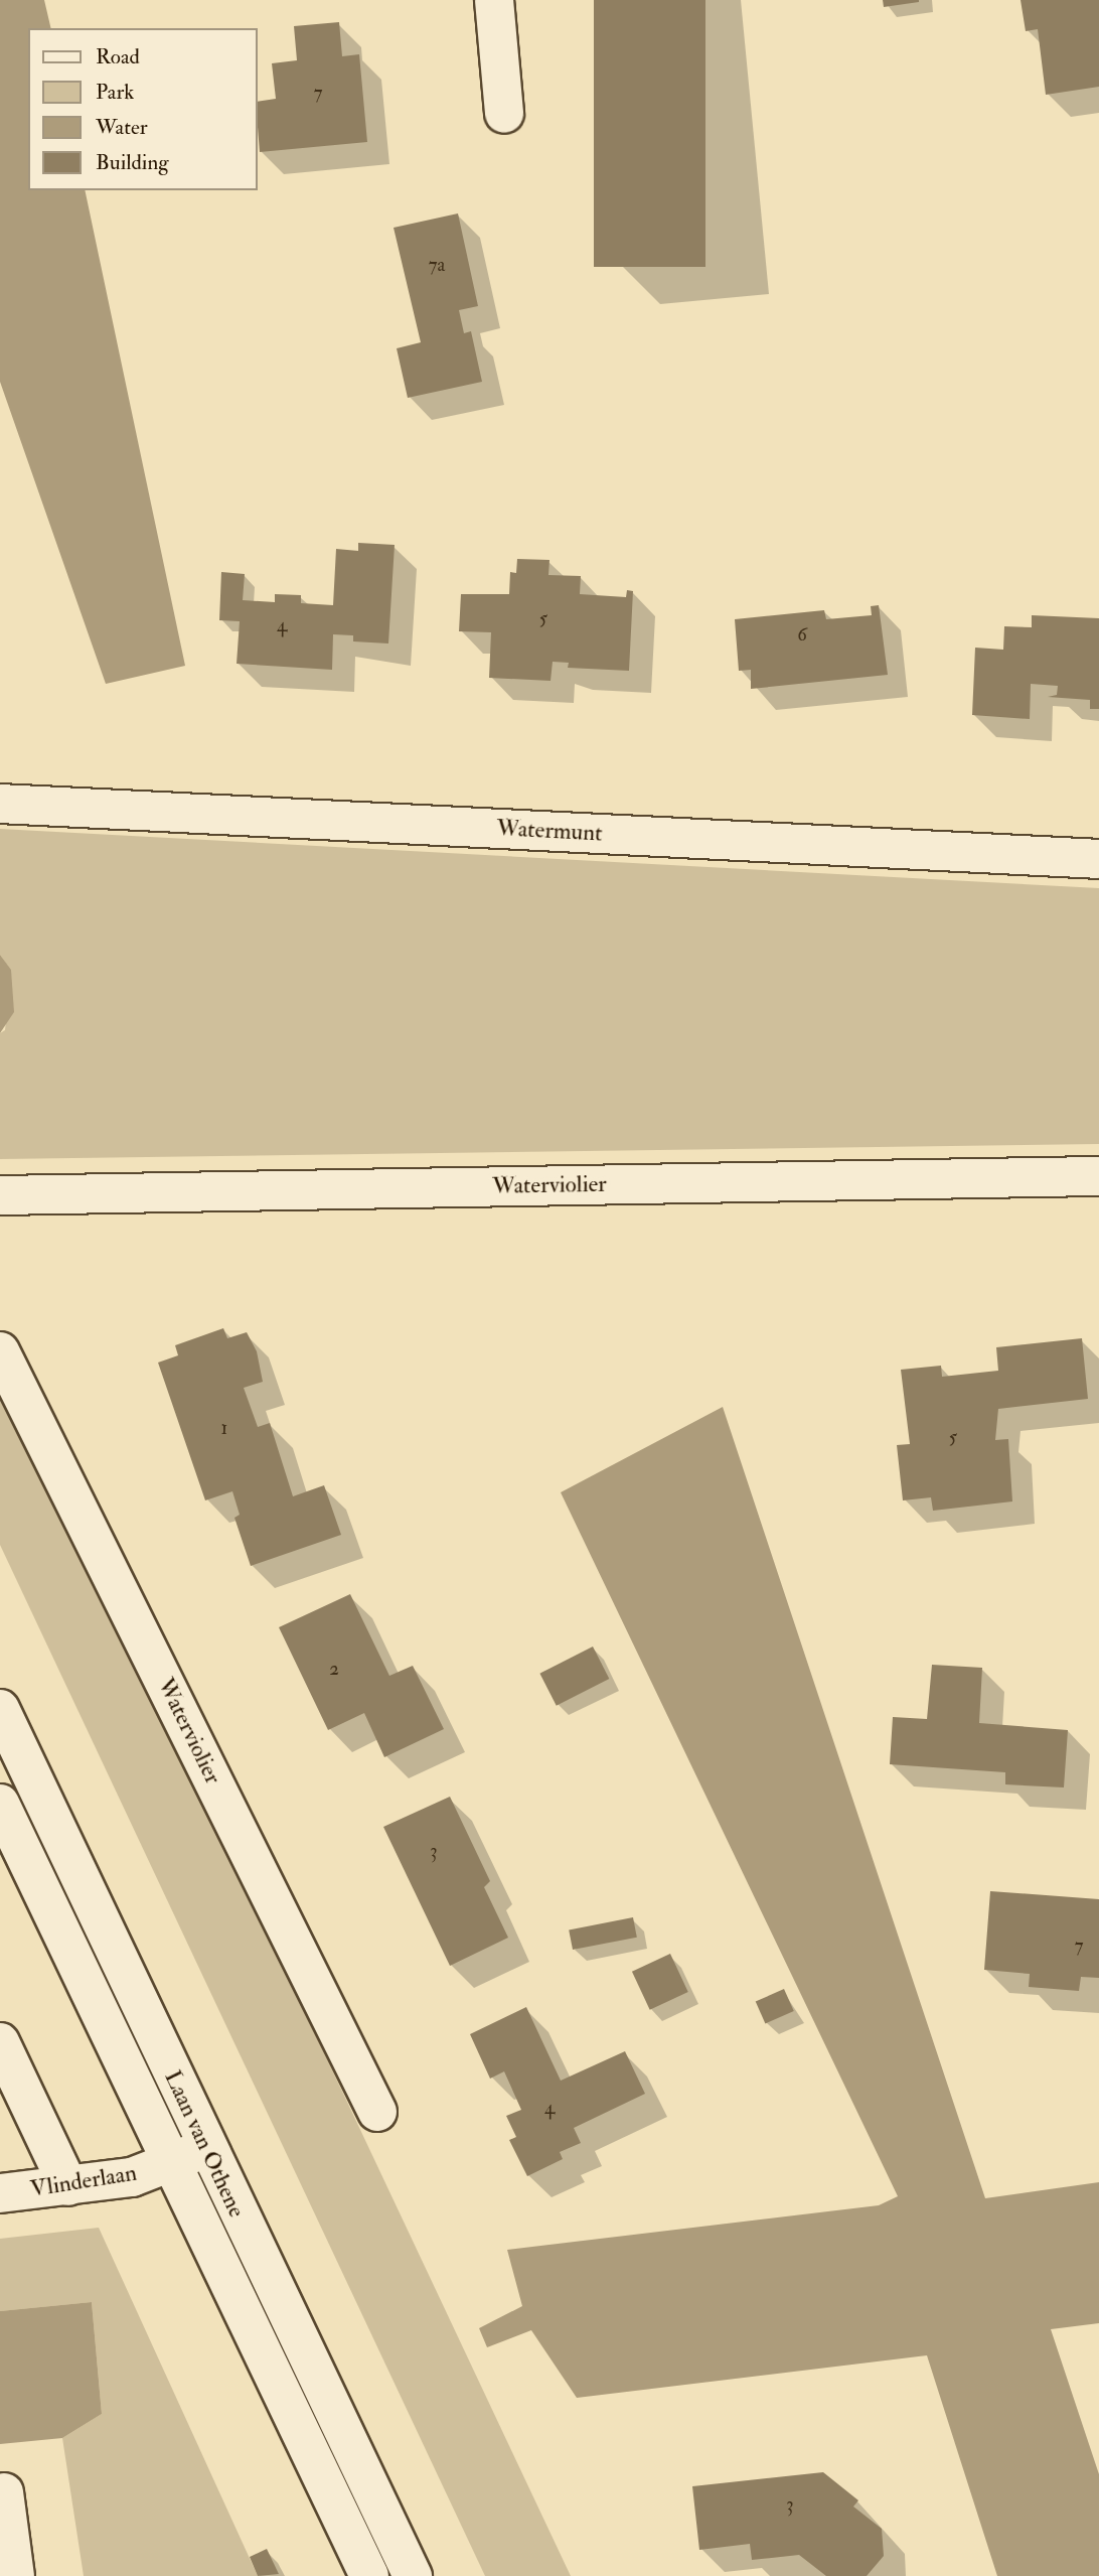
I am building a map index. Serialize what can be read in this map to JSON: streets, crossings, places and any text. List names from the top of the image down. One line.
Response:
{"streets":{"street":["Watermunt","Waterviolier","Laan van Othene","Vlinderlaan"]},"crossings":[["Laan van Othene","Vlinderlaan"]],"house_numbers":["7","7a","5","4","6","1","5","2","3","7","4","3"],"legend":["Road","Park","Water","Building"]}
